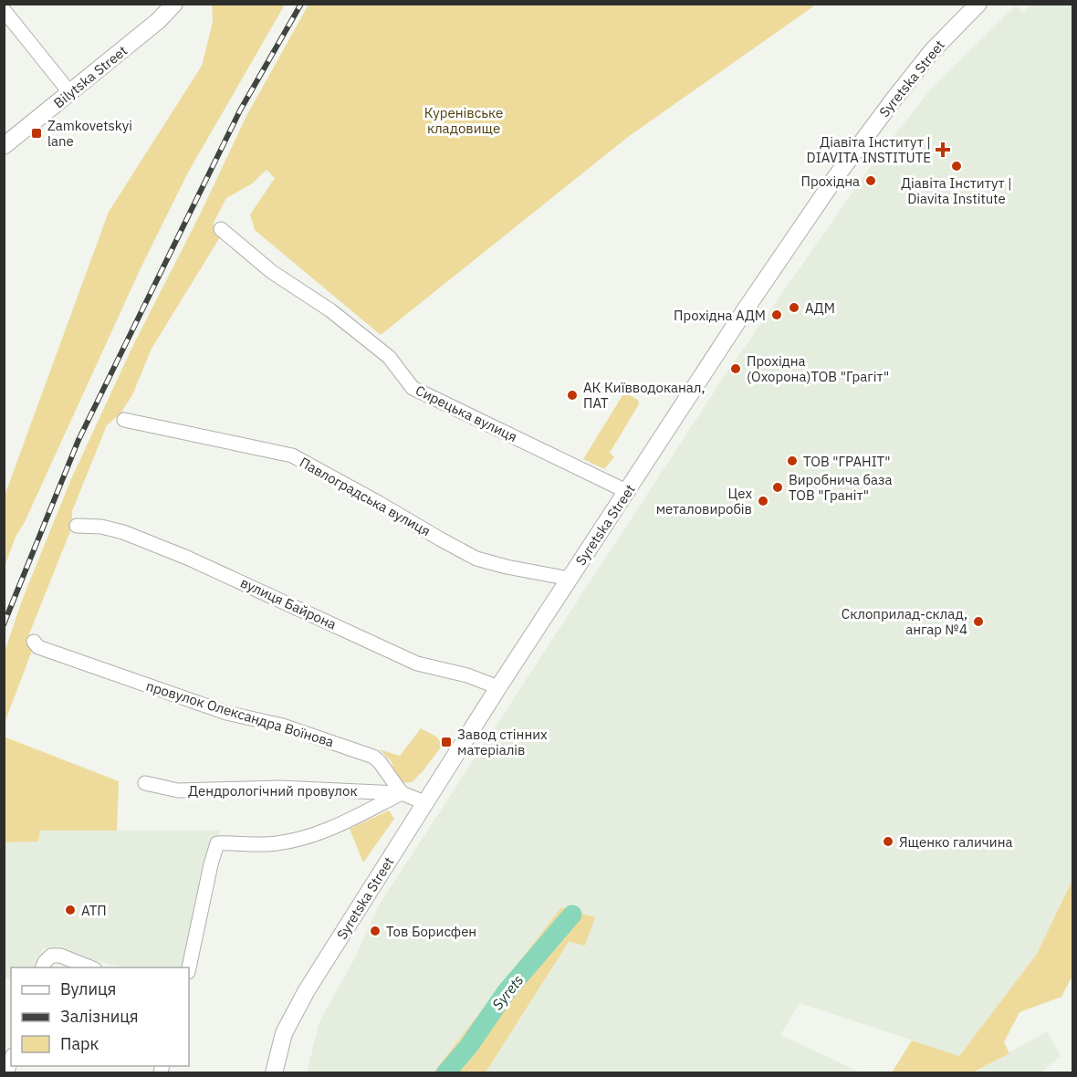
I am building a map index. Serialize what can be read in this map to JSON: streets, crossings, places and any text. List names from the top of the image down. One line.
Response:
{"streets":{"main road":["Bilytska Street","Syretska Street"],"street":["Сирецька вулиця","Павлоградська вулиця","вулиця Байрона","провулок Олександра Воїнова","Дендрологічний провулок"]},"crossings":[["Syretska Street","Сирецька вулиця"],["Syretska Street","Павлоградська вулиця"],["Syretska Street","вулиця Байрона"],["провулок Олександра Воїнова","Дендрологічний провулок"]],"water":["Syrets"],"parks":["Куренівське кладовище"],"places":{"transit":["Zamkovetskyi lane","Завод стінних матеріалів"],"health":["Діавіта Інститут | DIAVITA INSTITUTE"],"other":["Діавіта Інститут | Diavita Institute","Прохідна","АДМ","Прохідна АДМ","Прохідна (Охорона)ТОВ \"Грагіт\"","АК Київводоканал, ПАТ","ТОВ \"ГРАНІТ\"","Виробнича база ТОВ \"Граніт\"","Цех металовиробів","Склоприлад-склад, ангар №4","Ященко галичина","АТП","Тов Борисфен"]},"legend":["Вулиця","Залізниця","Парк"]}
